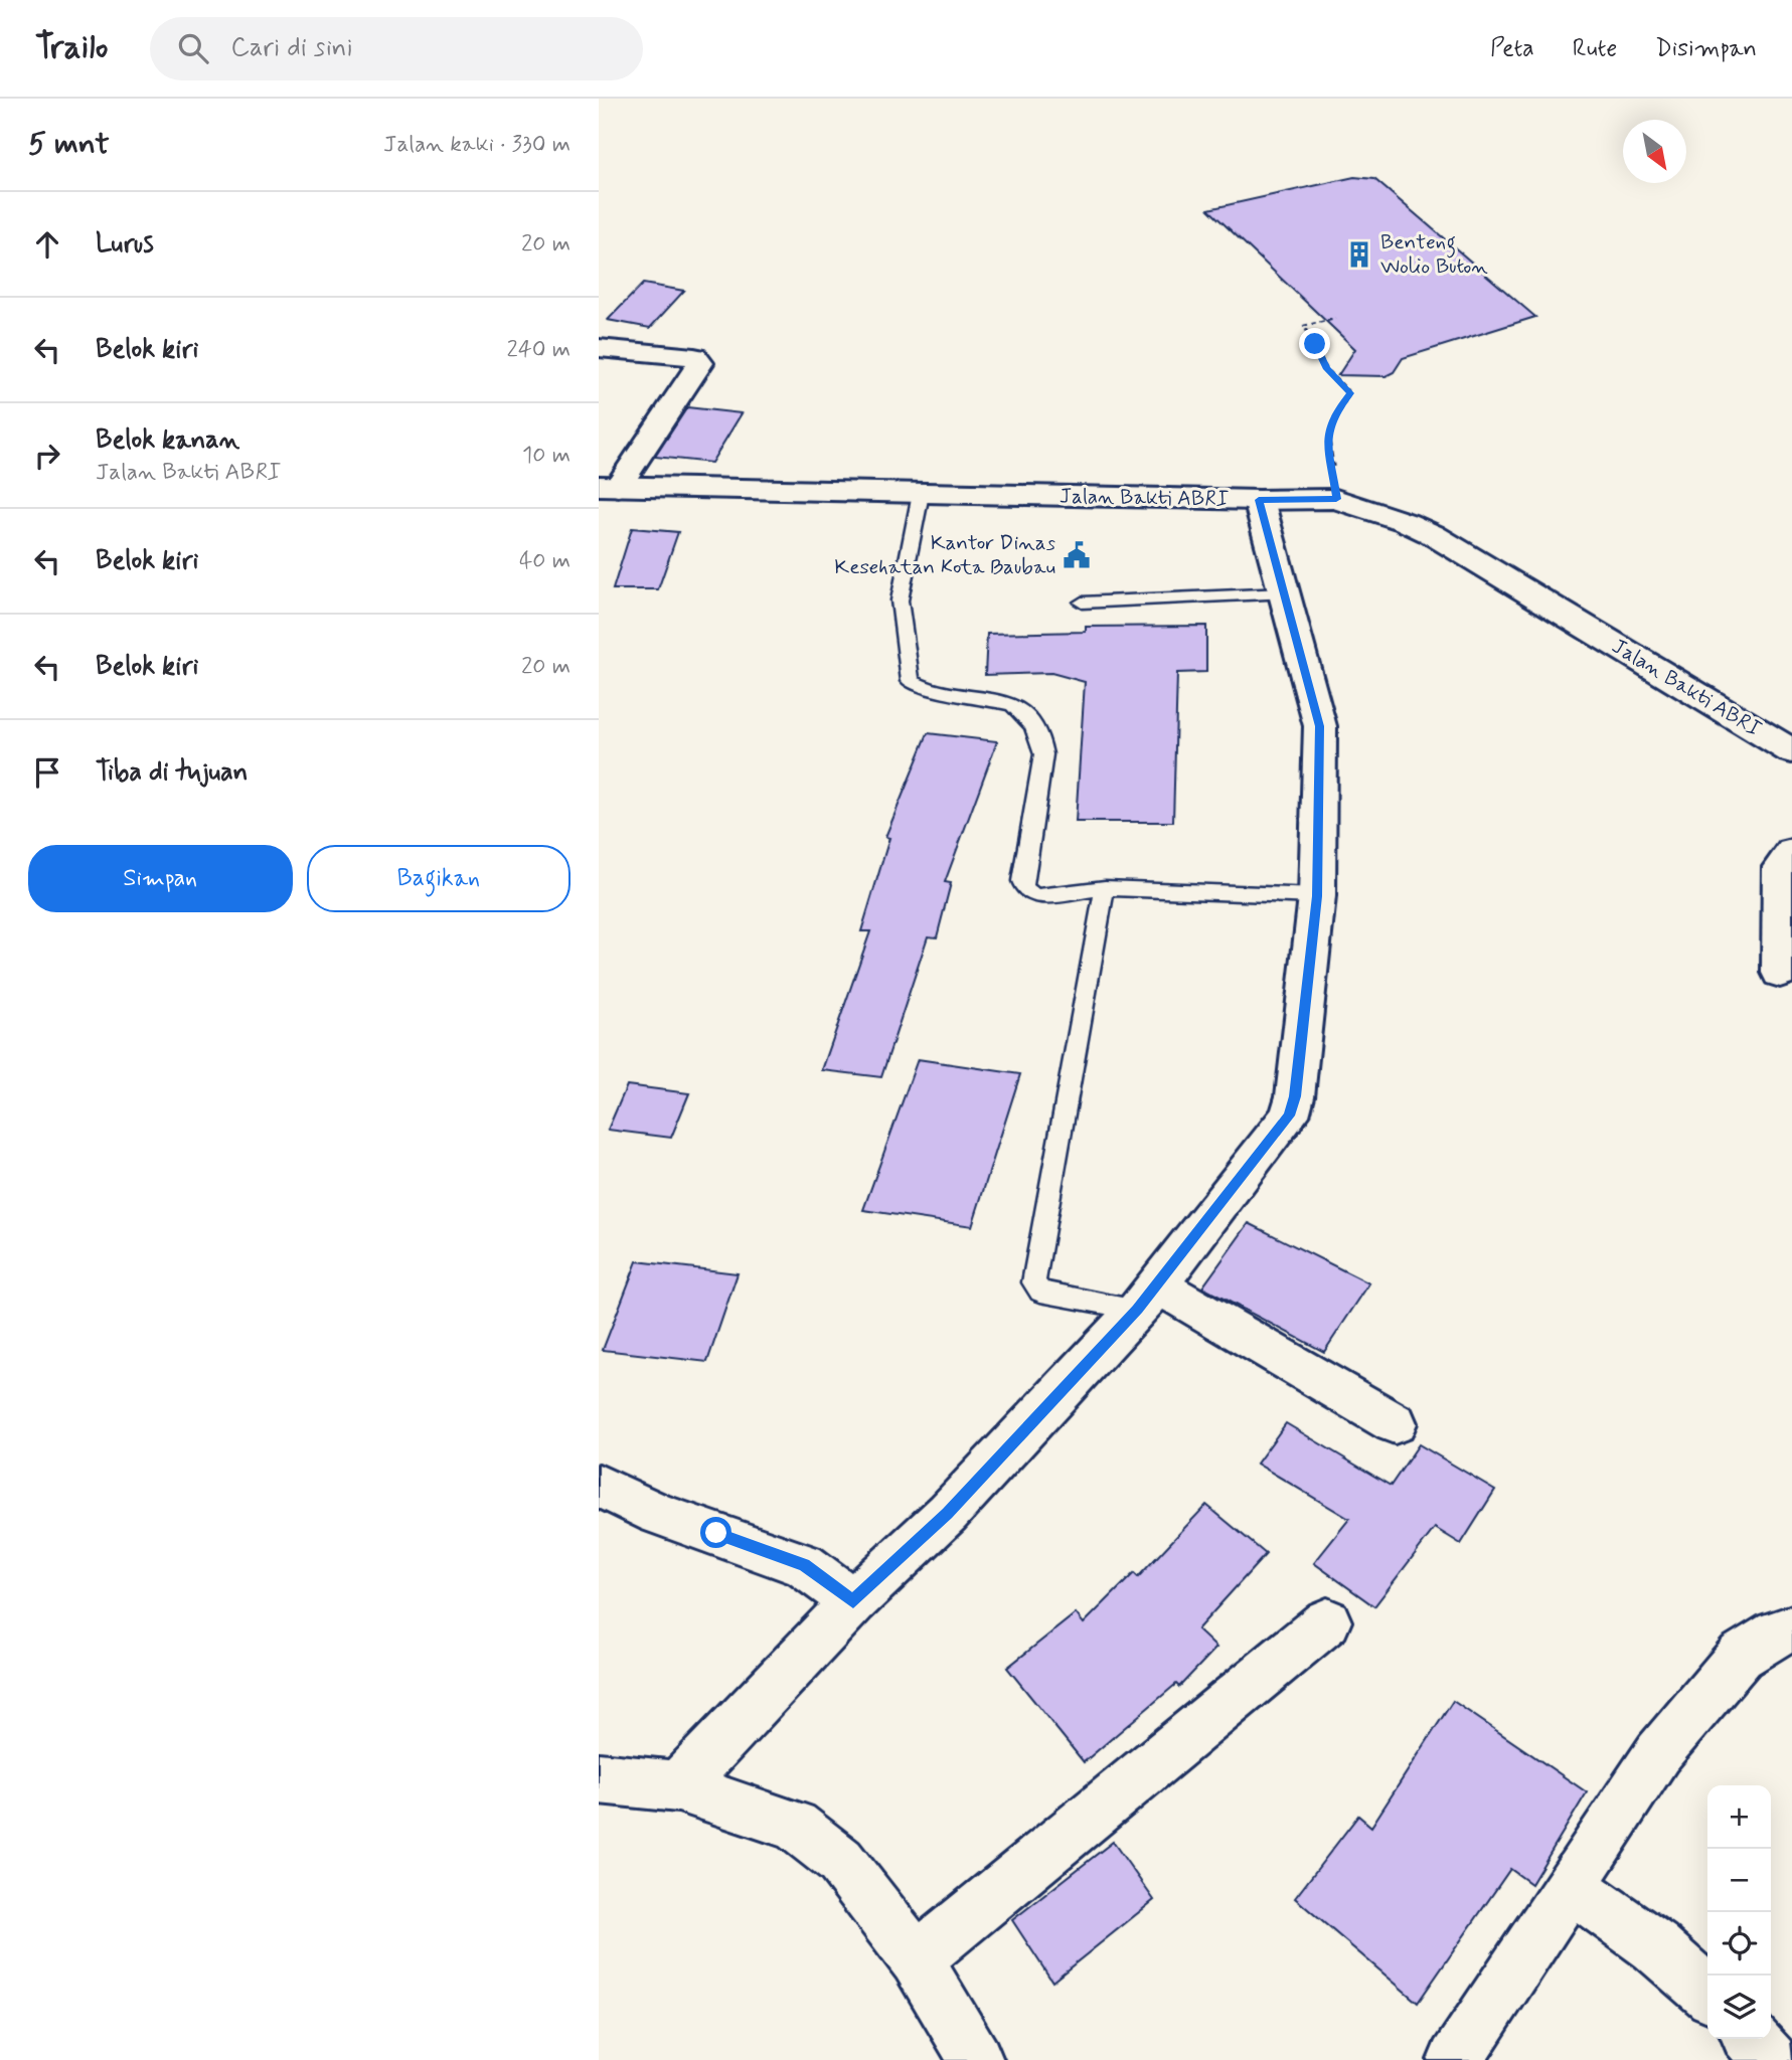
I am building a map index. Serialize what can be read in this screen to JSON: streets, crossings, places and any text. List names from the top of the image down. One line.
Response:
{"streets":{"street":["Jalan Bakti ABRI"]},"places":{"building":["Benteng Wolio Buton"],"public building":["Kantor Dinas Kesehatan Kota Baubau"]},"north":"bottom right","page":{"header":"Trailo","search":"Cari di sini","nav":["Peta","Rute","Disimpan"],"heading":["5 mnt","Jalan kaki · 330 m"],"list":[["Lurus","20 m"],["Belok kiri","240 m"],["Belok kanan","Jalan Bakti ABRI","10 m"],["Belok kiri","40 m"],["Belok kiri","20 m"],"Tiba di tujuan"],"buttons":["Simpan","Bagikan"],"map_buttons":["+","−"]}}
